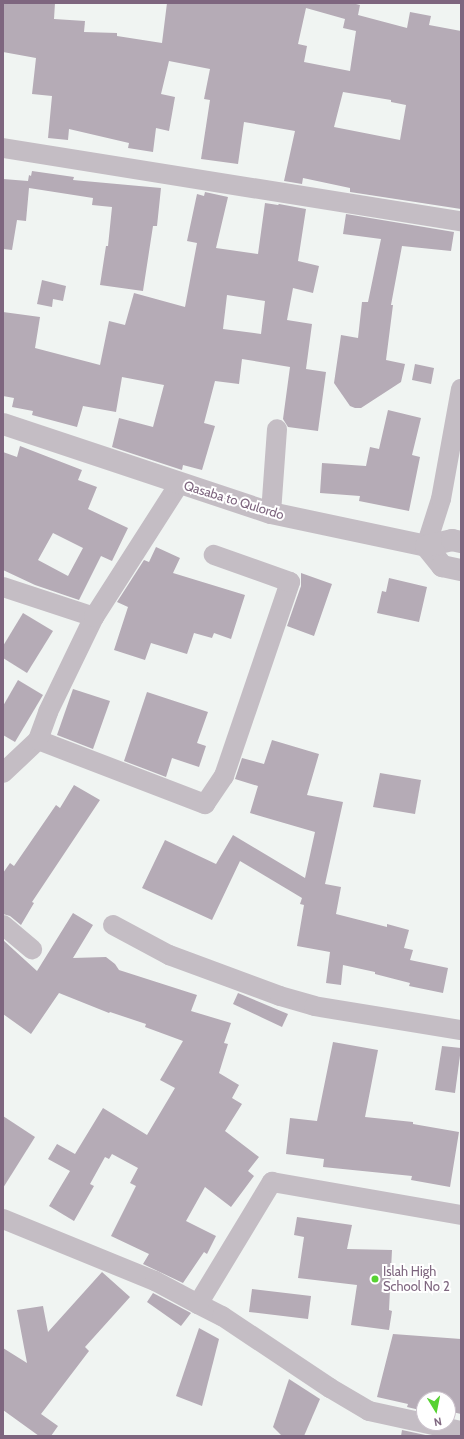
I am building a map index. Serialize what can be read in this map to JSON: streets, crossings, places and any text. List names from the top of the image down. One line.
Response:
{"streets":{"street":["Qasaba to Qulordo"]},"places":["Islah High School No 2"],"north":"bottom"}
